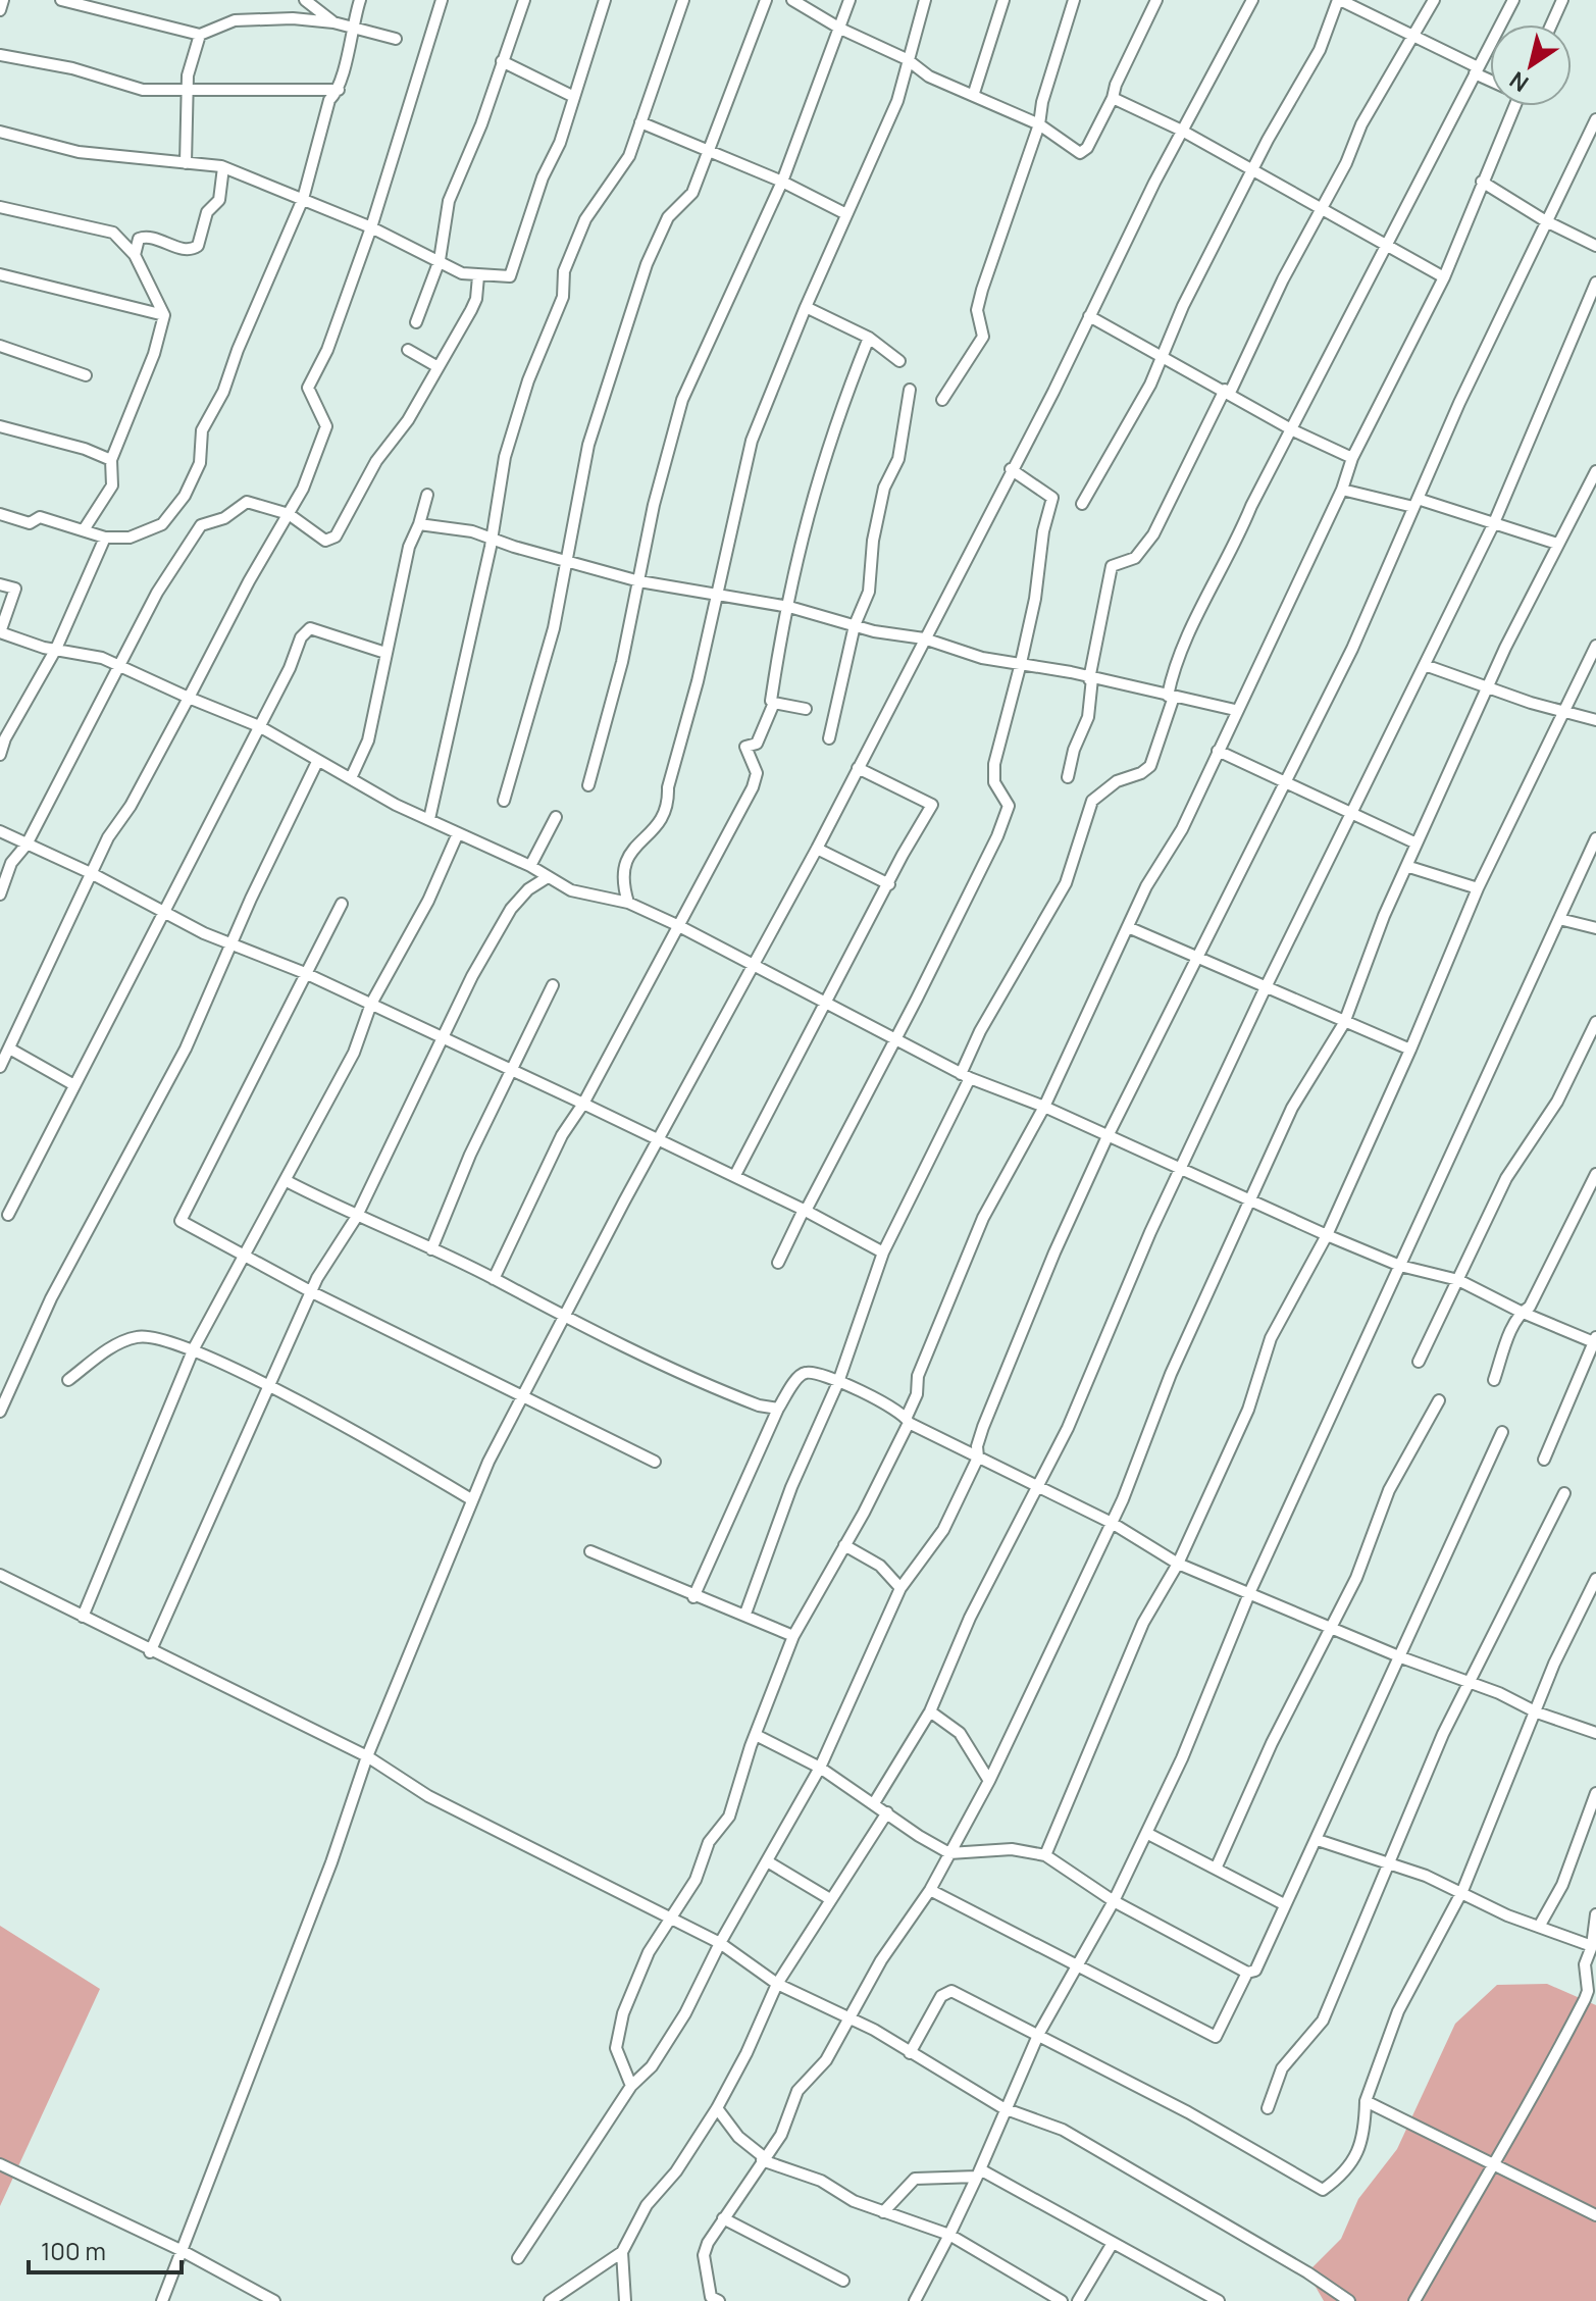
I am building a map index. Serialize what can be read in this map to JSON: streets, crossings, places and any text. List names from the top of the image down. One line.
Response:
{"scale_bar":"100 m","north":"bottom left"}
